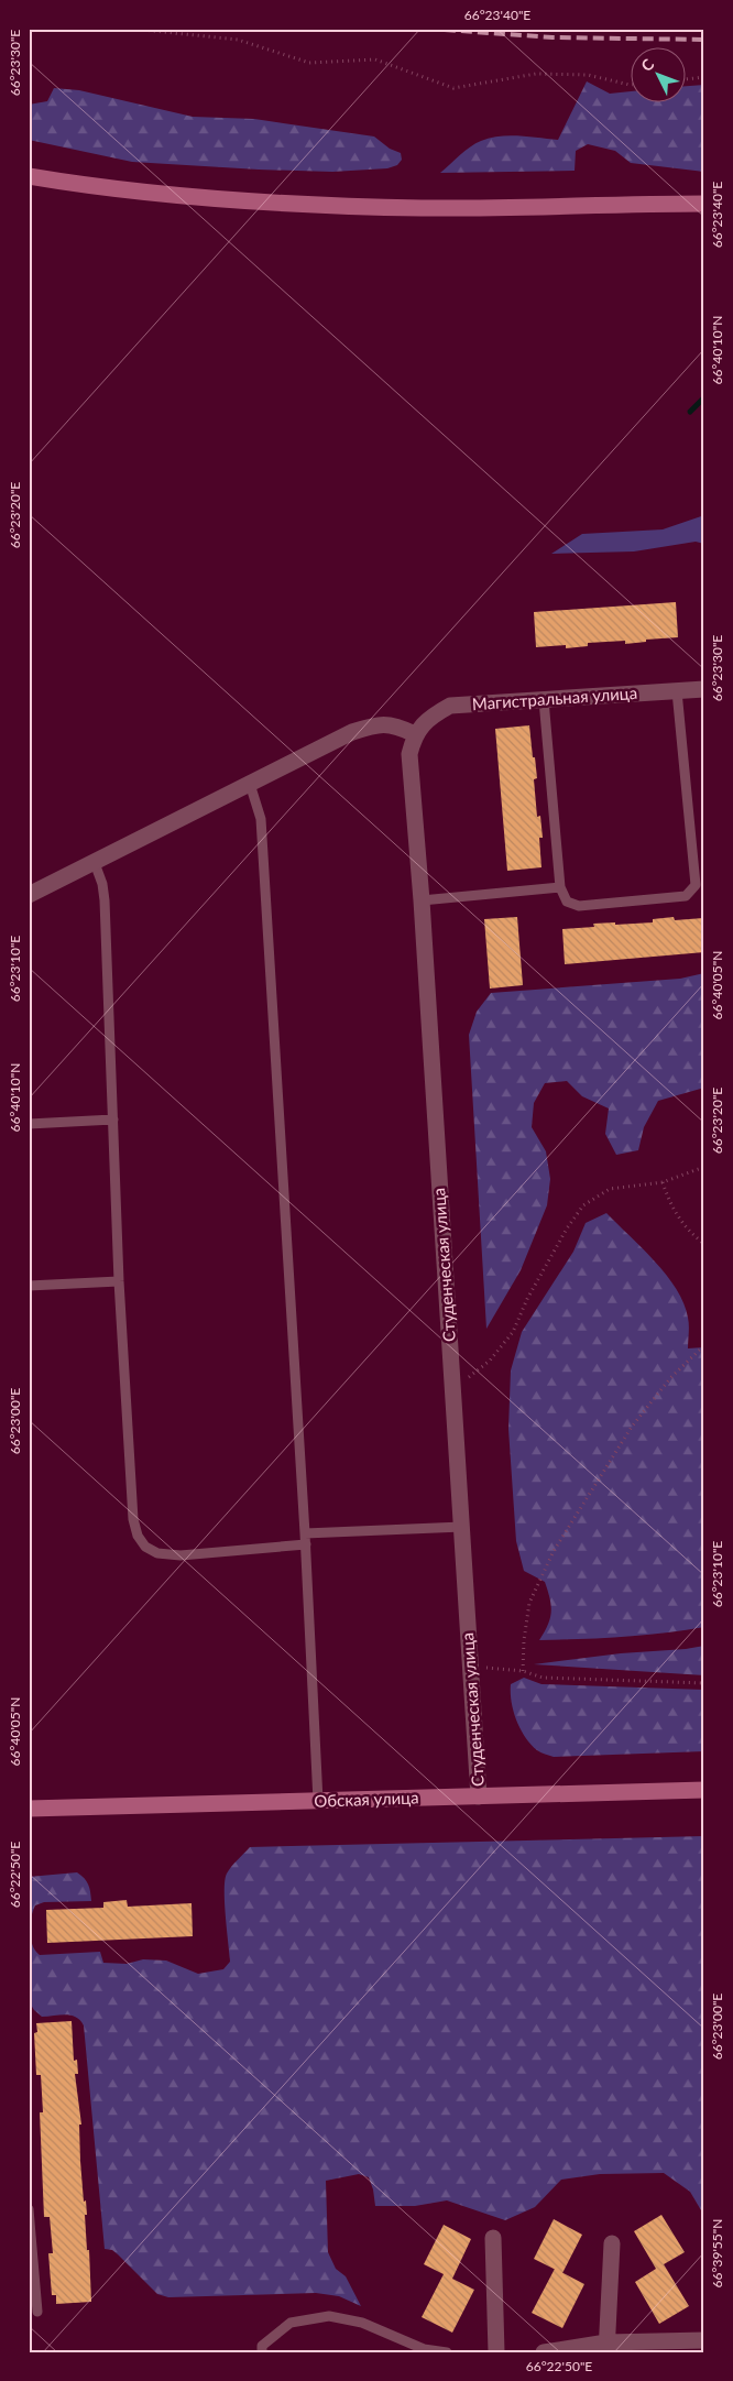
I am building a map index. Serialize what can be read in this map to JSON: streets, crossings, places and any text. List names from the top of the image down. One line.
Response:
{"streets":{"street":["Магистральная улица","Студенческая улица","Обская улица"]},"crossings":[["Магистральная улица","Студенческая улица"],["Студенческая улица","Обская улица"]],"north":"top left","coordinates":["66°23'40\"E","66°23'30\"E","66°40'10\"N","66°23'20\"E","66°23'10\"E","66°40'05\"N","66°23'00\"E","66°22'50\"E","66°39'55\"N"]}
